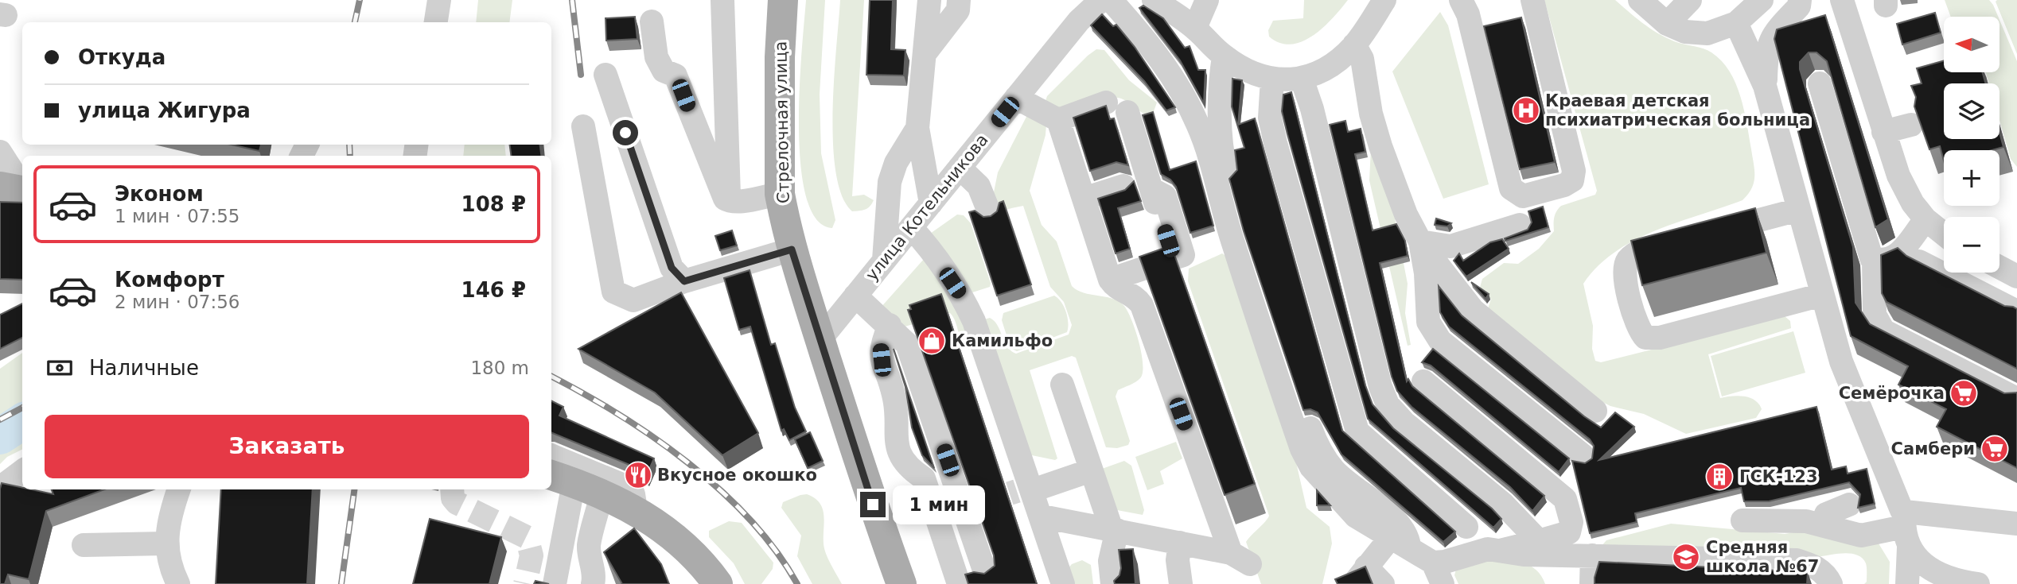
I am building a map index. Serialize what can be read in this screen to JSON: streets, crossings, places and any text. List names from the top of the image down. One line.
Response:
{"streets":{"main road":["Стрелочная улица"],"street":["улица Котельникова"]},"crossings":[["Стрелочная улица","улица Котельникова"]],"places":{"hospital":["Краевая детская психиатрическая больница"],"shop":["Камильфо"],"supermarket":["Семёрочка","Самбери"],"restaurant":["Вкусное окошко"],"building":["ГСК-123"],"school or university":["Средняя школа №67"]},"north":"left","page":{"map_buttons":["+","−"],"banner":["Откуда","улица Жигура"],"list":[{"name":"Эконом","note":"1 мин · 07:55","value":"108 ₽"},{"name":"Комфорт","note":"2 мин · 07:56","value":"146 ₽"}],"pay":["Наличные","180 m"],"buttons":"Заказать","bubble":"1 мин"}}
